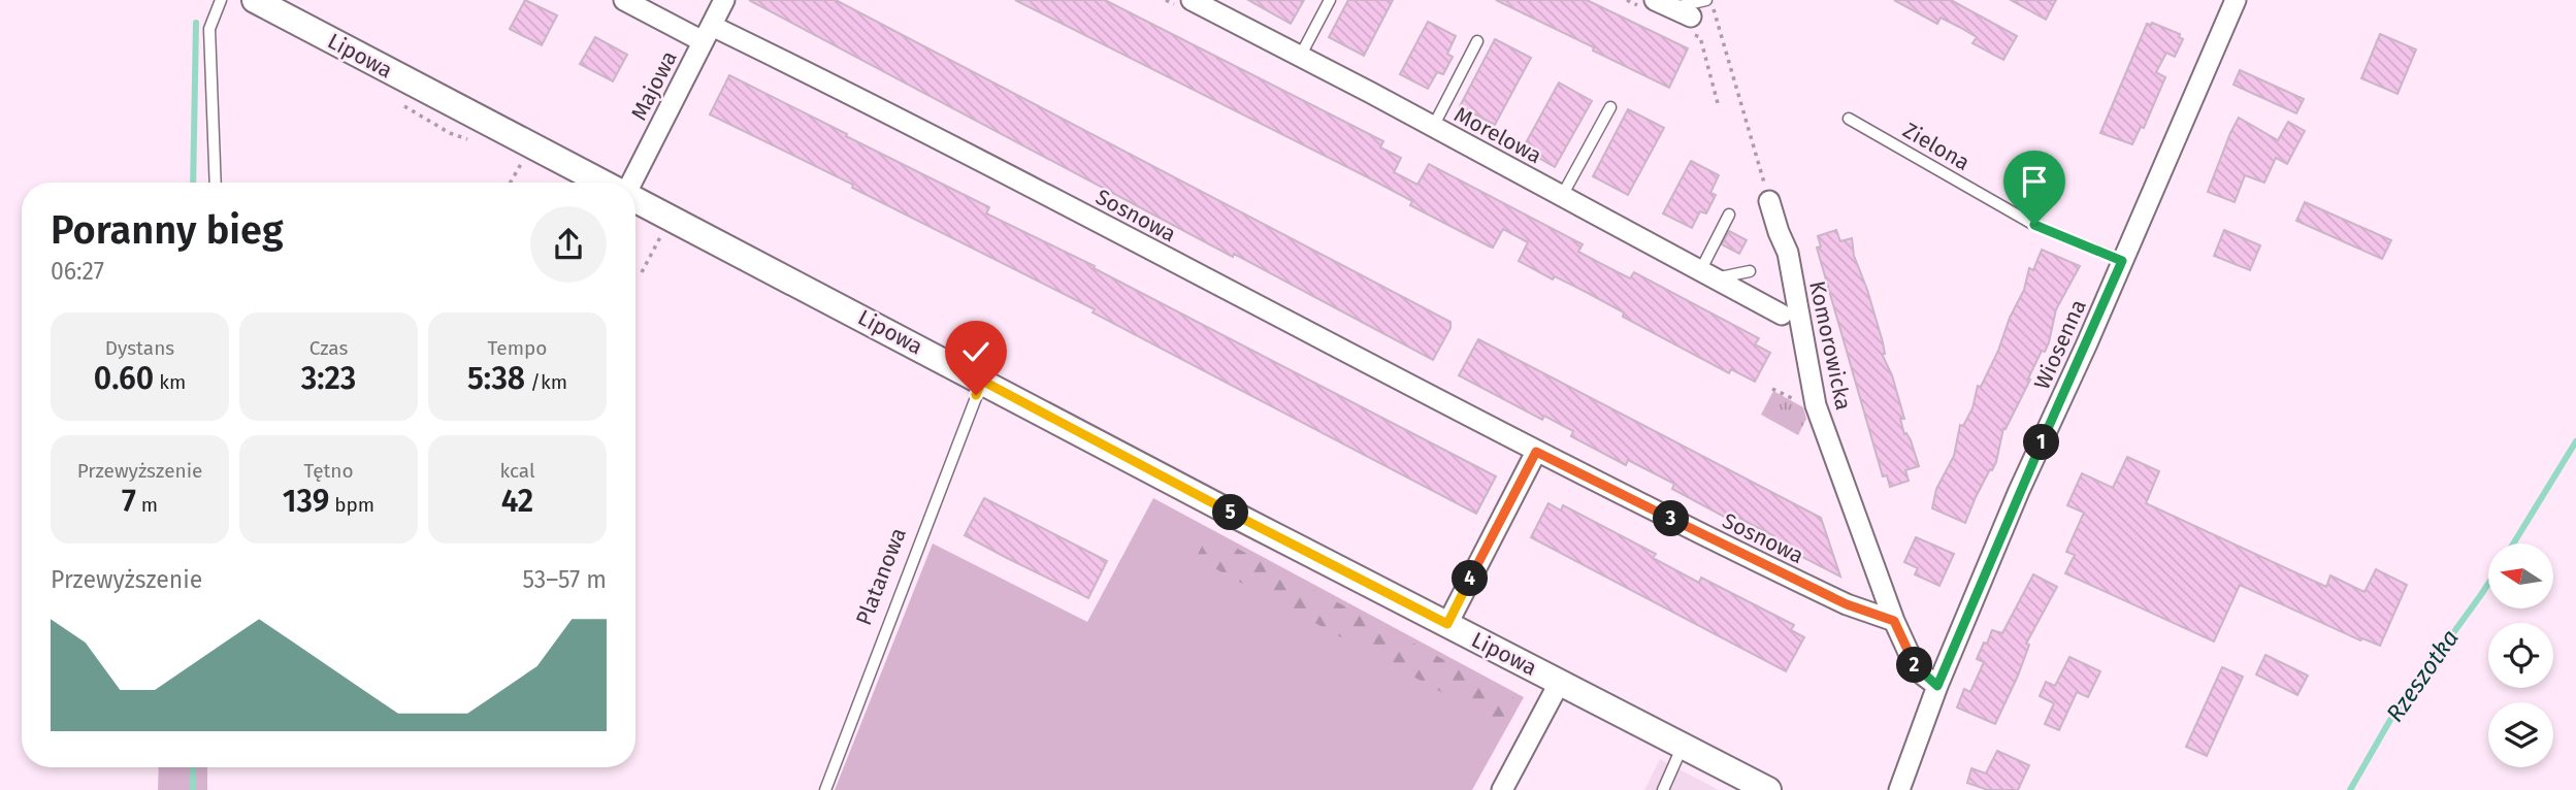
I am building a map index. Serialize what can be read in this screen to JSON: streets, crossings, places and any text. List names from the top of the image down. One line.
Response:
{"streets":{"street":["Lipowa","Majowa","Morelowa","Sosnowa","Wiosenna","Komorowicka"],"lane":["Zielona","Platanowa"]},"crossings":[["Lipowa","Platanowa"],["Majowa","Sosnowa"],["Zielona","Wiosenna"],["Sosnowa","Komorowicka"],["Wiosenna","Komorowicka"]],"water":["Rzeszotka"],"north":"left","page":{"heading":["Poranny bieg","06:27"],"stats":[["Dystans","0.60 km"],["Czas","3:23"],["Tempo","5:38 /km"],["Przewyższenie","7 m"],["Tętno","139 bpm"],["kcal","42"]],"pins":["1","5","3","4","2"],"chart":["Przewyższenie","53–57 m"]}}
